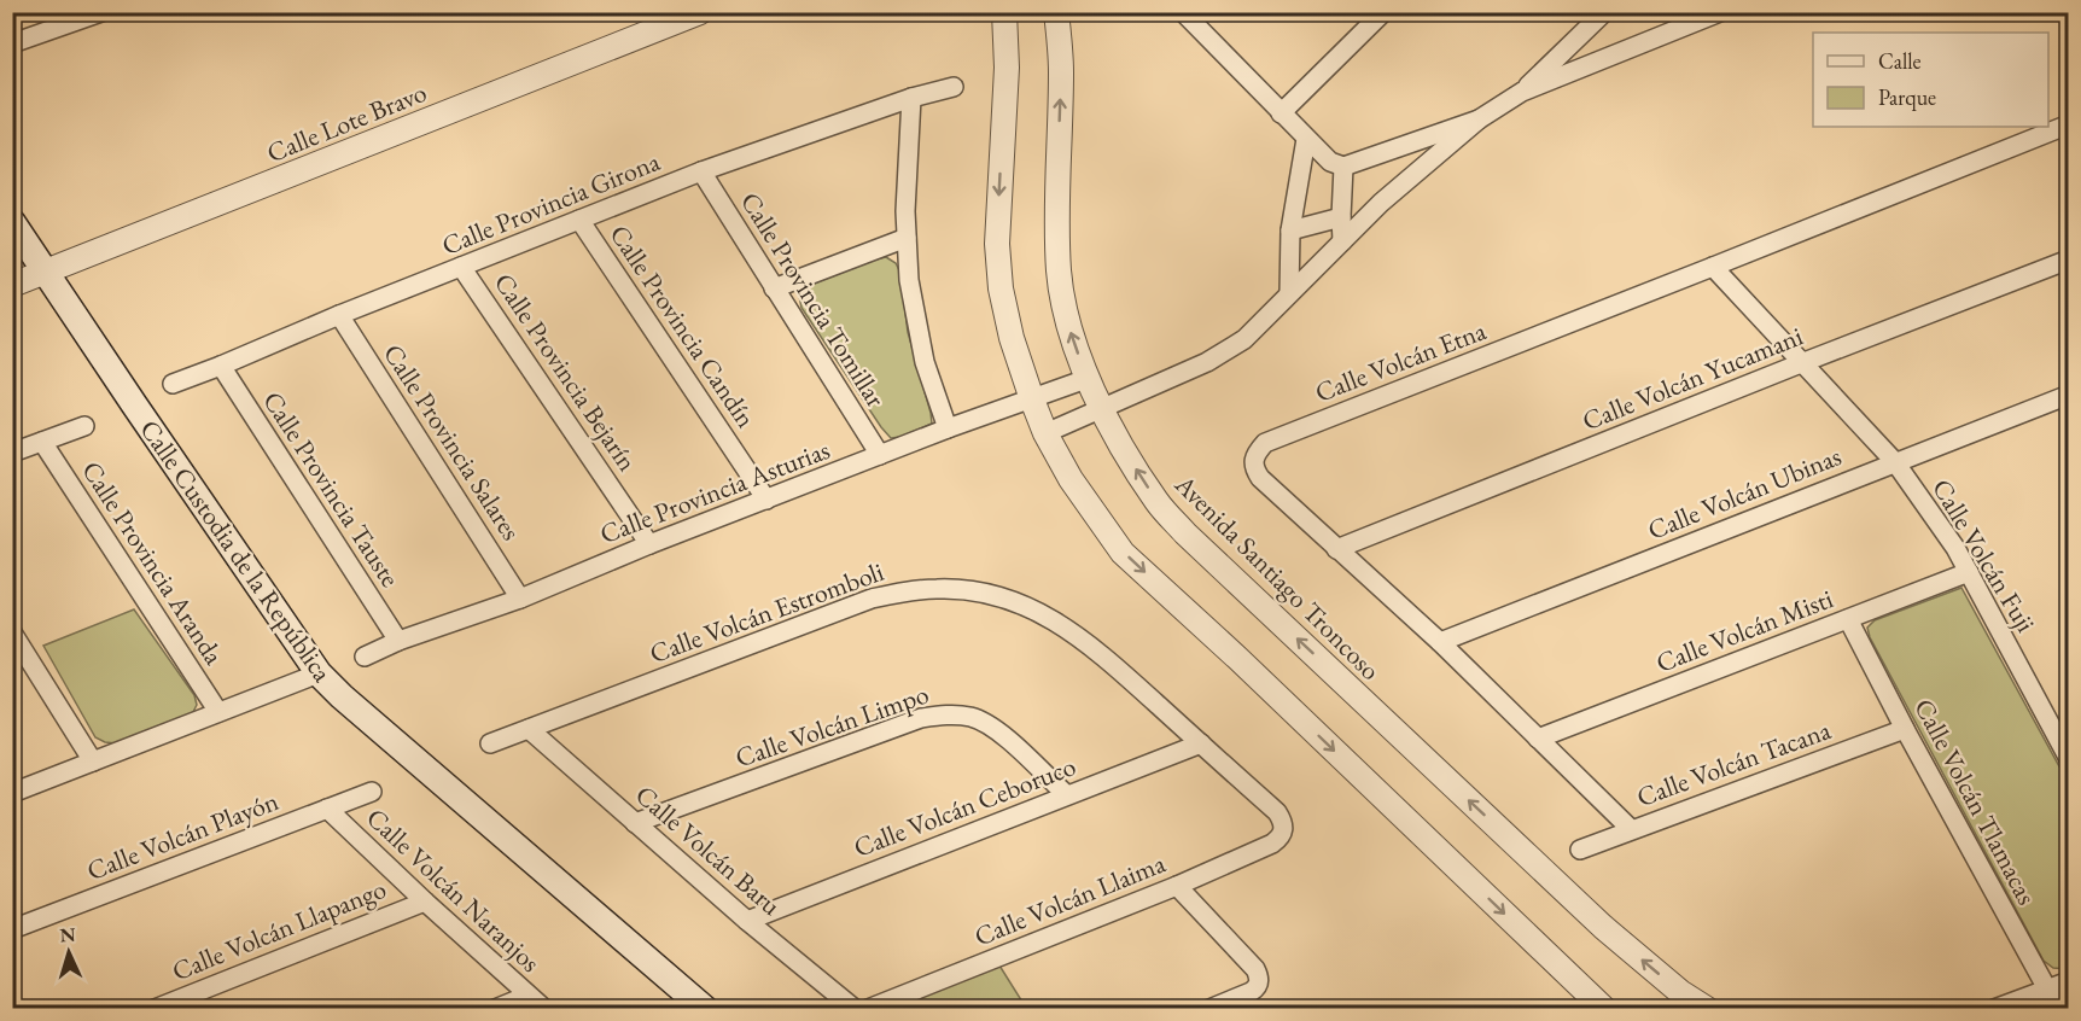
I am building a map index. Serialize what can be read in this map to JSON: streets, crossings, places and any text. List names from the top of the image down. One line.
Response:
{"streets":{"main road":["Calle Custodia de la República"],"street":["Calle Lote Bravo","Calle Provincia Girona","Calle Provincia Tomillar","Calle Provincia Candín","Calle Volcán Etna","Calle Provincia Bejarín","Calle Volcán Yucamani","Calle Provincia Salares","Calle Provincia Tauste","Calle Provincia Asturias","Calle Volcán Ubinas","Calle Volcán Fuji","Calle Provincia Aranda","Avenida Santiago Troncoso","Calle Volcán Estromboli","Calle Volcán Misti","Calle Volcán Limpo","Calle Volcán Tacana","Calle Volcán Tlamacas","Calle Volcán Ceboruco","Calle Volcán Playón","Calle Volcán Baru","Calle Volcán Naranjos","Calle Volcán Llaima","Calle Volcán Llapango"]},"crossings":[["Calle Lote Bravo","Calle Custodia de la República"],["Calle Provincia Girona","Calle Provincia Tomillar"],["Calle Provincia Girona","Calle Provincia Candín"],["Calle Provincia Girona","Calle Provincia Bejarín"],["Calle Provincia Girona","Calle Provincia Salares"],["Calle Provincia Girona","Calle Provincia Tauste"],["Calle Provincia Tomillar","Calle Provincia Asturias"],["Calle Provincia Candín","Calle Provincia Asturias"],["Calle Volcán Etna","Calle Volcán Yucamani"],["Calle Volcán Etna","Calle Volcán Ubinas"],["Calle Volcán Etna","Calle Volcán Fuji"],["Calle Volcán Etna","Calle Volcán Misti"],["Calle Volcán Etna","Calle Volcán Tacana"],["Calle Provincia Bejarín","Calle Provincia Asturias"],["Calle Volcán Yucamani","Calle Volcán Fuji"],["Calle Provincia Salares","Calle Provincia Asturias"],["Calle Provincia Tauste","Calle Provincia Asturias"],["Calle Provincia Asturias","Avenida Santiago Troncoso"],["Calle Volcán Ubinas","Calle Volcán Fuji"],["Calle Volcán Fuji","Calle Volcán Misti"],["Calle Volcán Estromboli","Calle Volcán Ceboruco"],["Calle Volcán Estromboli","Calle Volcán Baru"],["Calle Volcán Estromboli","Calle Volcán Llaima"],["Calle Volcán Misti","Calle Volcán Tlamacas"],["Calle Volcán Limpo","Calle Volcán Ceboruco"],["Calle Volcán Limpo","Calle Volcán Baru"],["Calle Volcán Tacana","Calle Volcán Tlamacas"],["Calle Volcán Ceboruco","Calle Volcán Baru"],["Calle Volcán Playón","Calle Volcán Naranjos"],["Calle Volcán Naranjos","Calle Volcán Llapango"]],"legend":["Calle","Parque"],"north":"top"}
